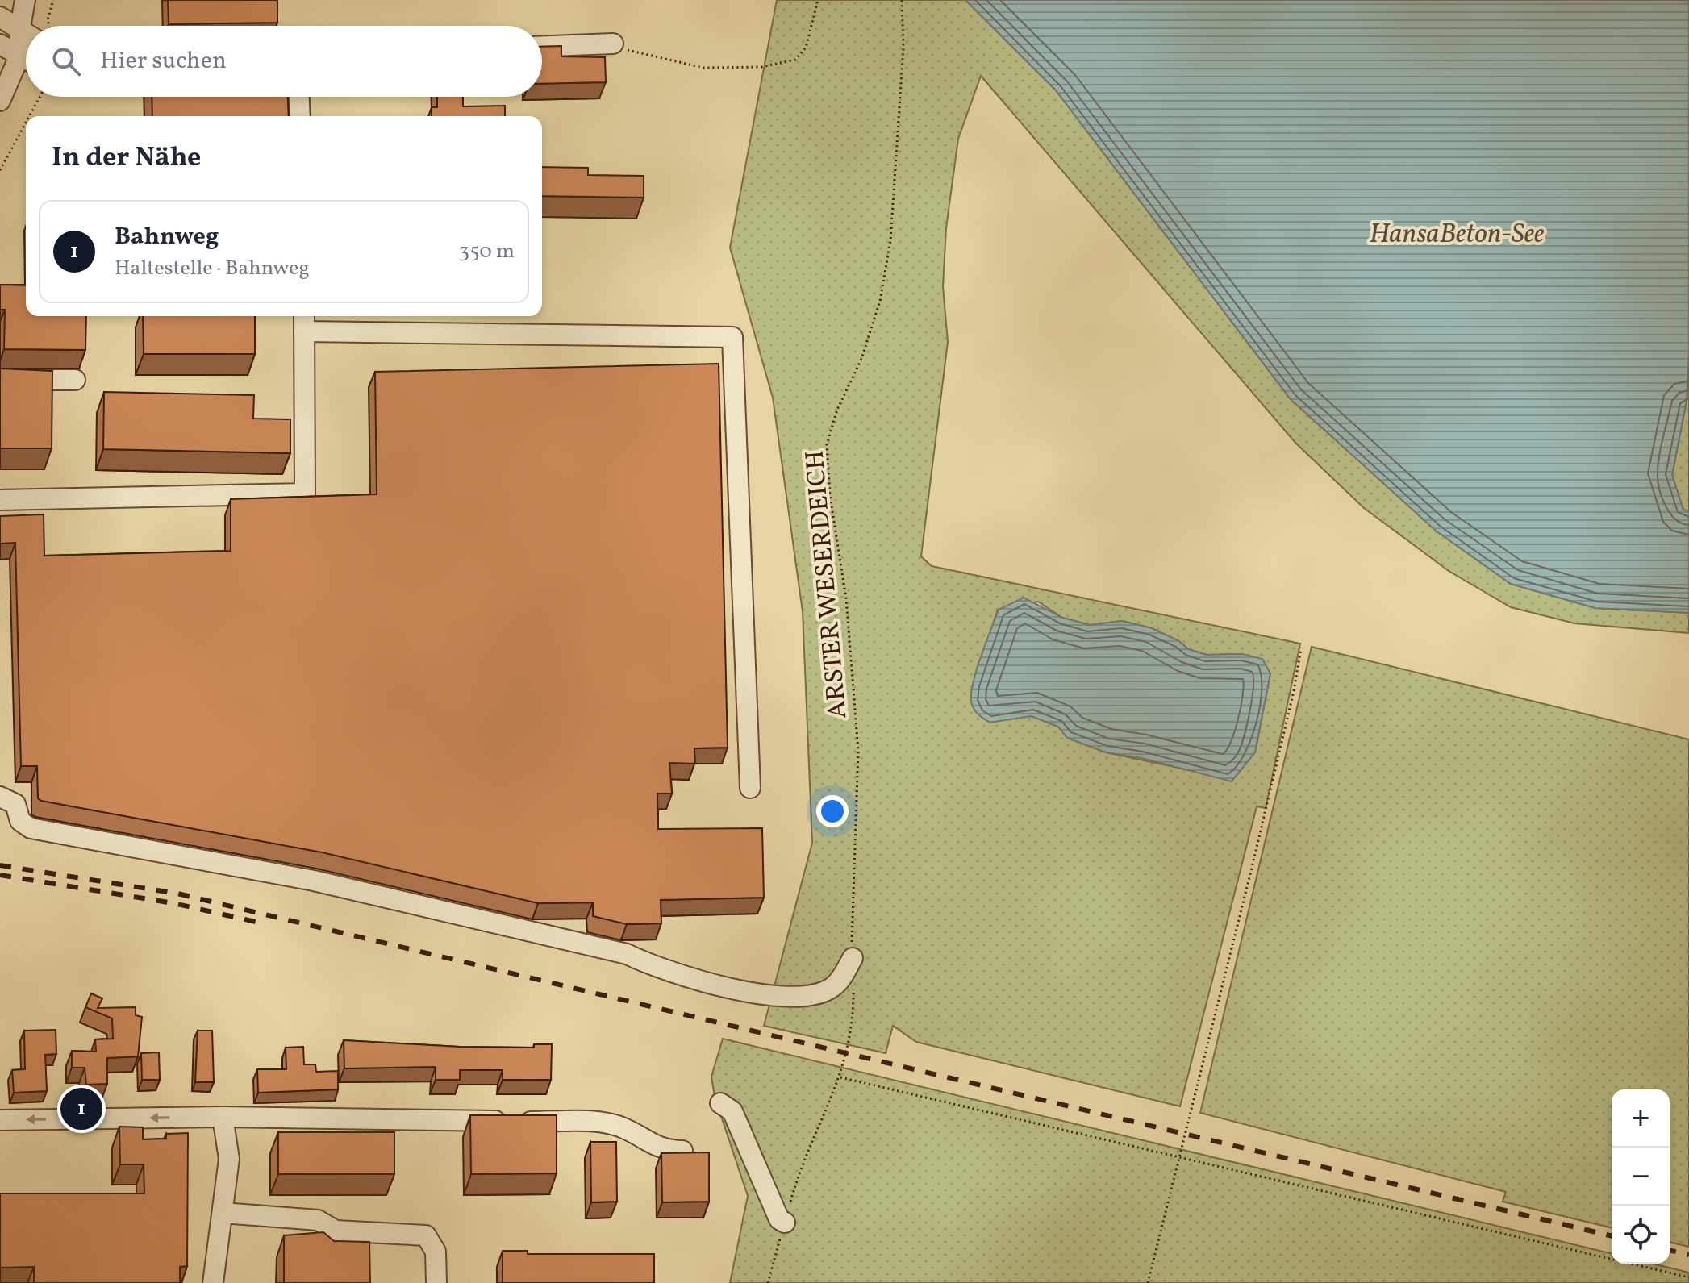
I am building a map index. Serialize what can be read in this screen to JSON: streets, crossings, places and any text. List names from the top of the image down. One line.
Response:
{"streets":{"path":["ARSTER WESERDEICH"]},"water":["HansaBeton-See"],"page":{"search":"Hier suchen","heading":"In der Nähe","list":[{"mark":"1","name":"Bahnweg","note":"Haltestelle · Bahnweg","value":"350 m"}],"pins":"1","map_buttons":["+","−"]}}
